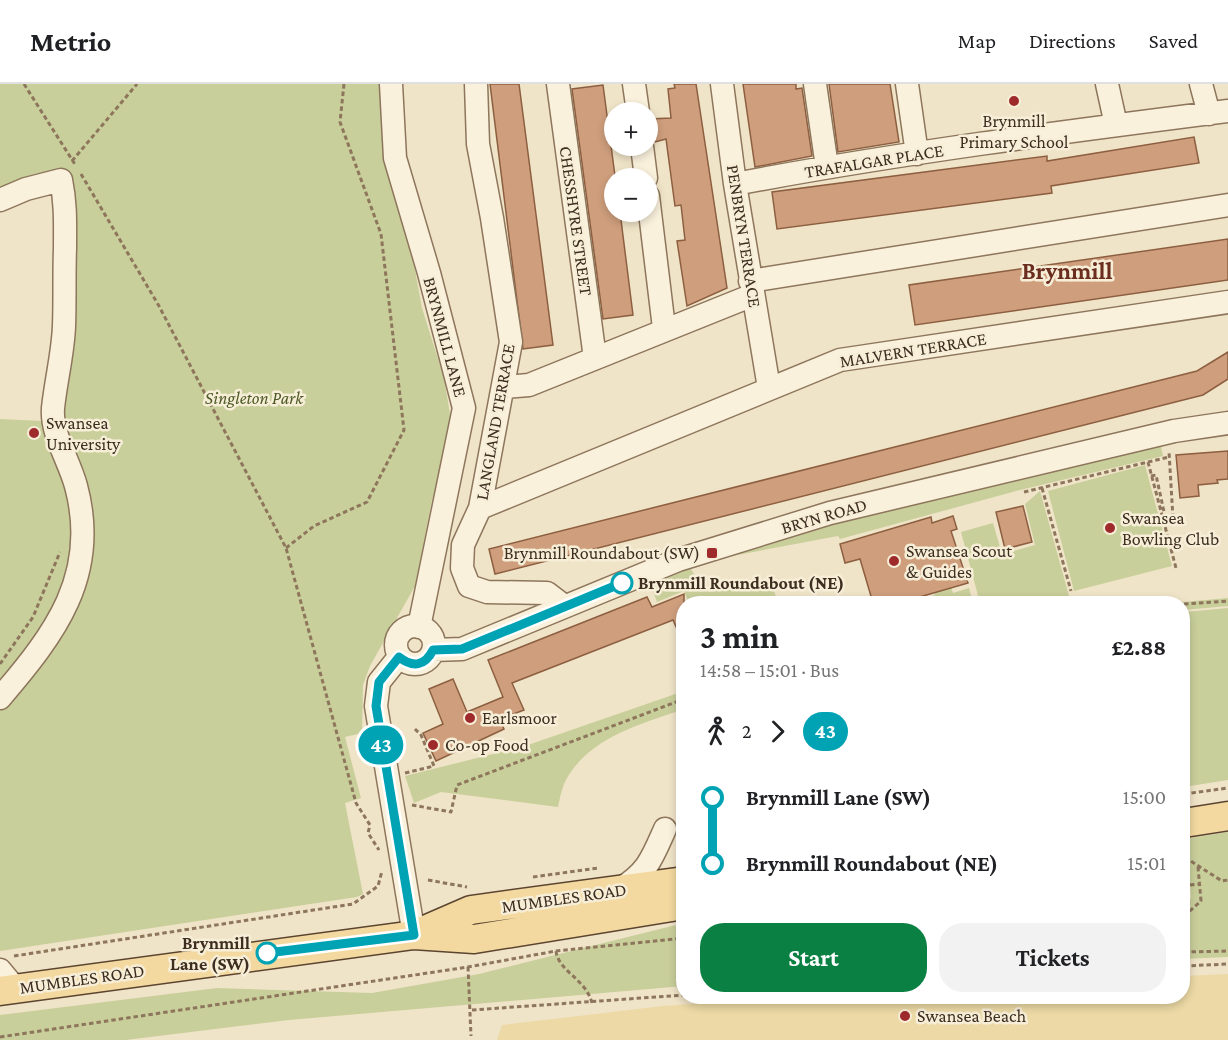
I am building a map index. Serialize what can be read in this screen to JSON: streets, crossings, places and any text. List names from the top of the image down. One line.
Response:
{"streets":{"main road":["MUMBLES ROAD"],"street":["TRAFALGAR PLACE","CHESSHYRE STREET","PENBRYN TERRACE","BRYNMILL LANE","MALVERN TERRACE","LANGLAND TERRACE","BRYN ROAD"]},"crossings":[["TRAFALGAR PLACE","PENBRYN TERRACE"],["PENBRYN TERRACE","MALVERN TERRACE"],["BRYNMILL LANE","BRYN ROAD"],["MALVERN TERRACE","LANGLAND TERRACE"],["LANGLAND TERRACE","BRYN ROAD"]],"districts":["Brynmill"],"parks":["Singleton Park"],"places":{"other":["Brynmill Primary School","Swansea University","Swansea Bowling Club","Swansea Scout & Guides","Brynmill Roundabout (NE)","Earlsmoor","Co-op Food","Brynmill Lane (SW)","Swansea Beach"],"transit":["Brynmill Roundabout (SW)"]},"lines":["bus line 43"],"page":{"header":"Metrio","nav":["Map","Directions","Saved"],"on_map":"43","map_buttons":["+","−"],"heading":["3 min","14:58 – 15:01 · Bus","£2.88"],"legs":["2","43"],"list":[{"name":"Brynmill Lane (SW)","value":"15:00"},{"name":"Brynmill Roundabout (NE)","value":"15:01"}],"buttons":["Start","Tickets"]}}
